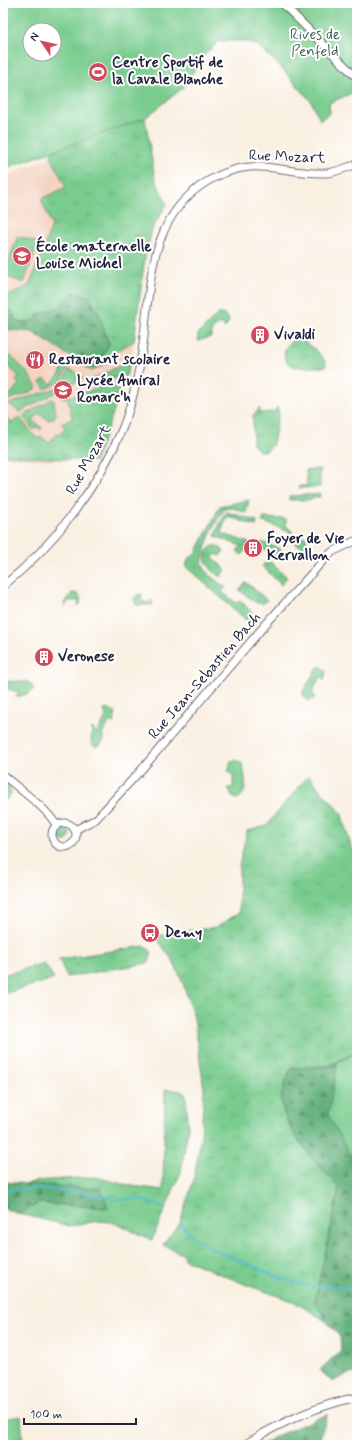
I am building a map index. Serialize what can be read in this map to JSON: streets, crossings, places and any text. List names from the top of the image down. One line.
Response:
{"streets":{"street":["Rue Mozart","Rue Jean-Sebastien Bach"]},"parks":["Rives de Penfeld"],"places":{"sports":["Centre Sportif de la Cavale Blanche"],"school or university":["École maternelle Louise Michel","Lycée Amiral Ronarc'h"],"building":["Vivaldi","Foyer de Vie Kervallon","Veronese"],"restaurant":["Restaurant scolaire"],"bus stop":["Demy"]},"scale_bar":"100 m","north":"top left"}
